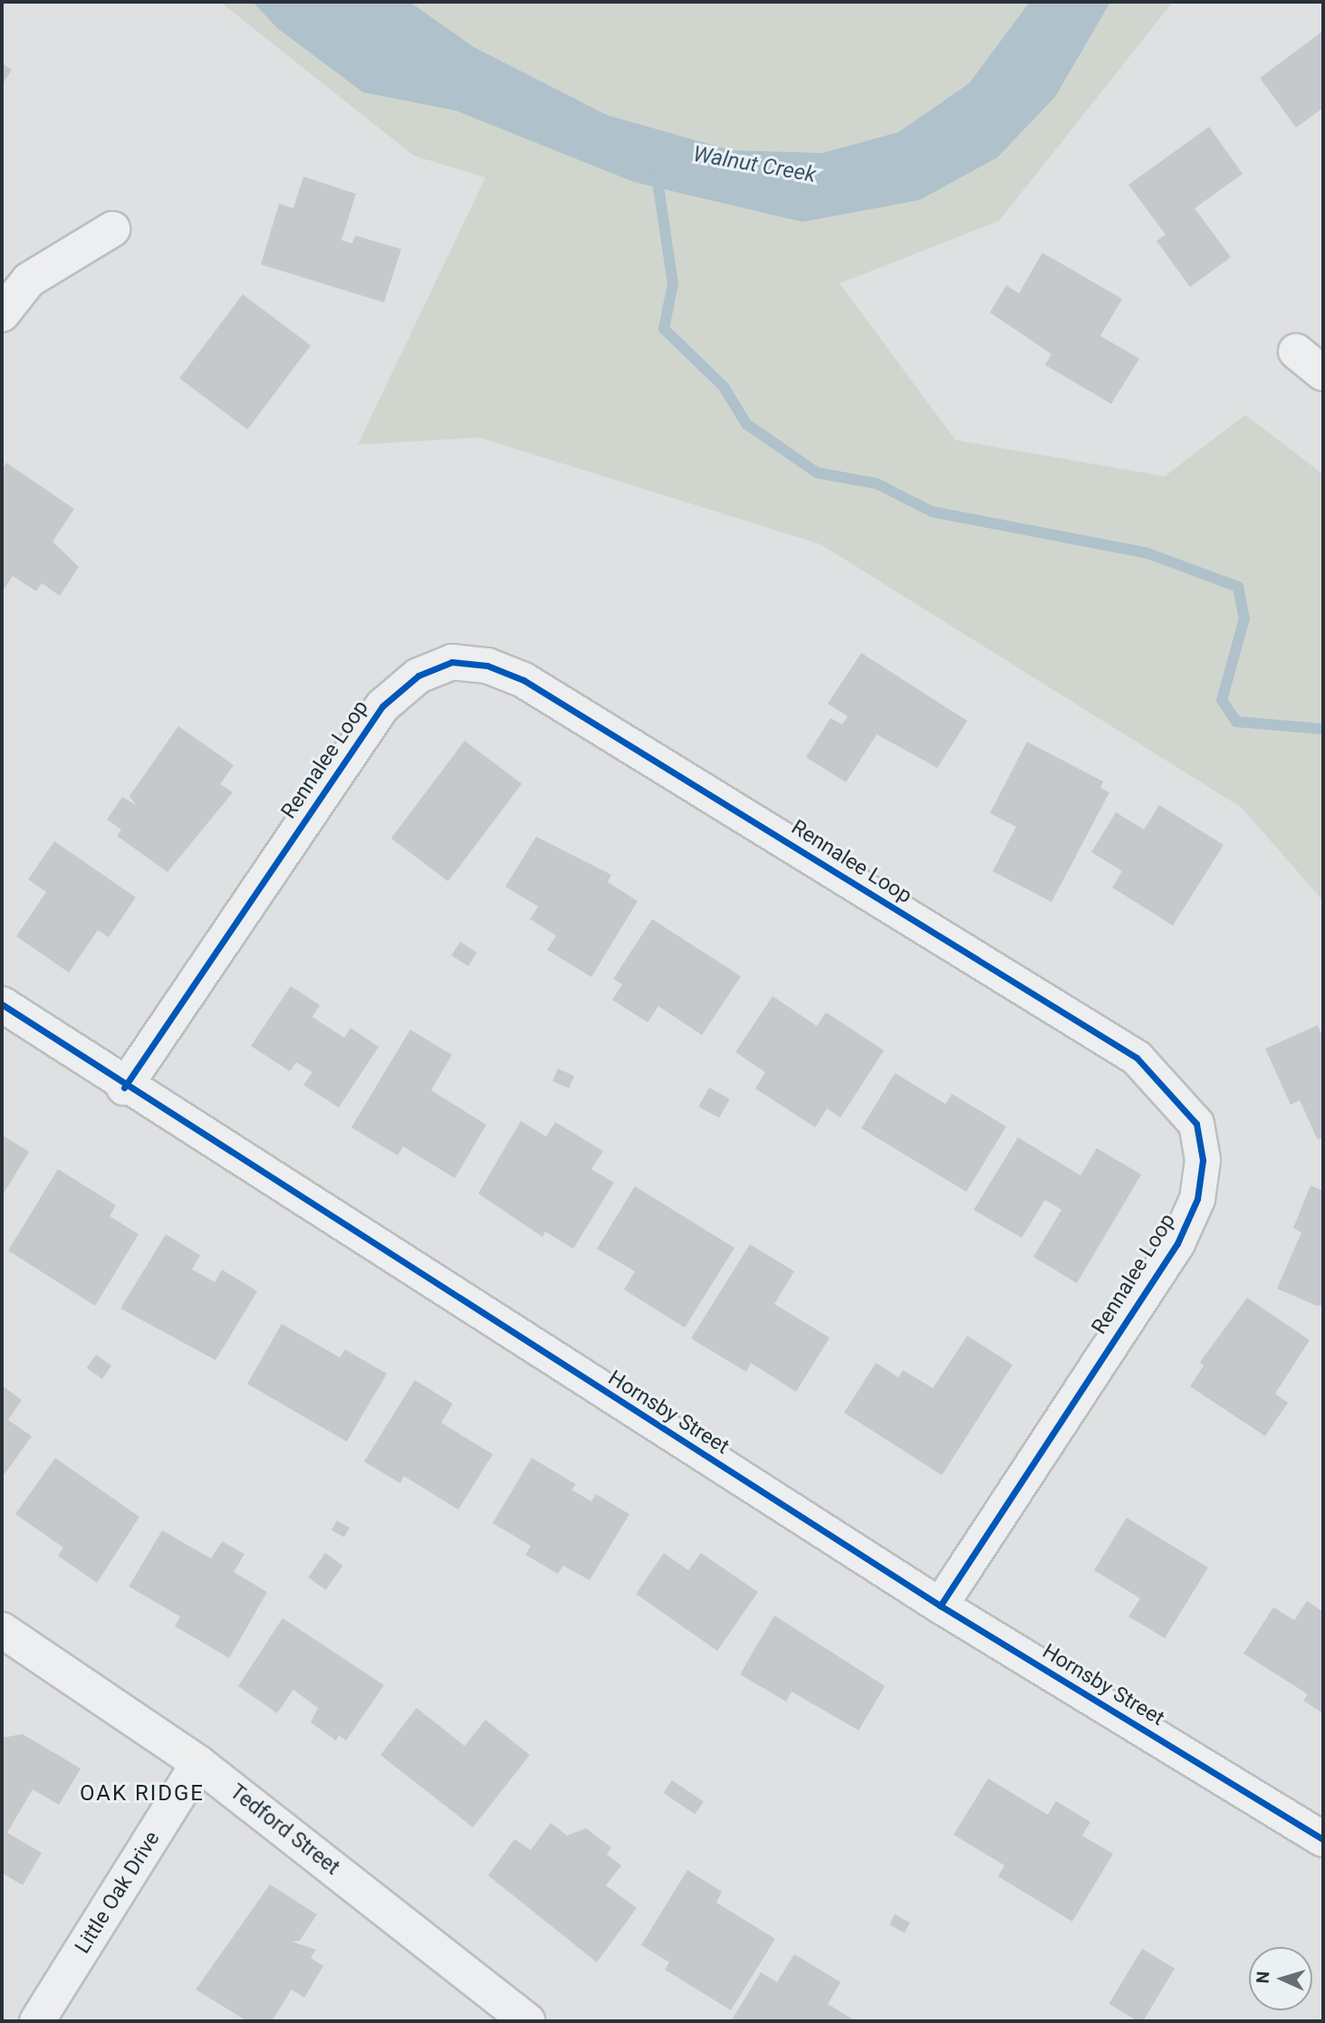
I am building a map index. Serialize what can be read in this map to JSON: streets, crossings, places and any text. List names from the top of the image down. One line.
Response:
{"streets":{"street":["Rennalee Loop","Hornsby Street","Tedford Street","Little Oak Drive"]},"crossings":[["Rennalee Loop","Hornsby Street"],["Tedford Street","Little Oak Drive"]],"districts":["OAK RIDGE"],"water":["Walnut Creek"],"north":"left"}
